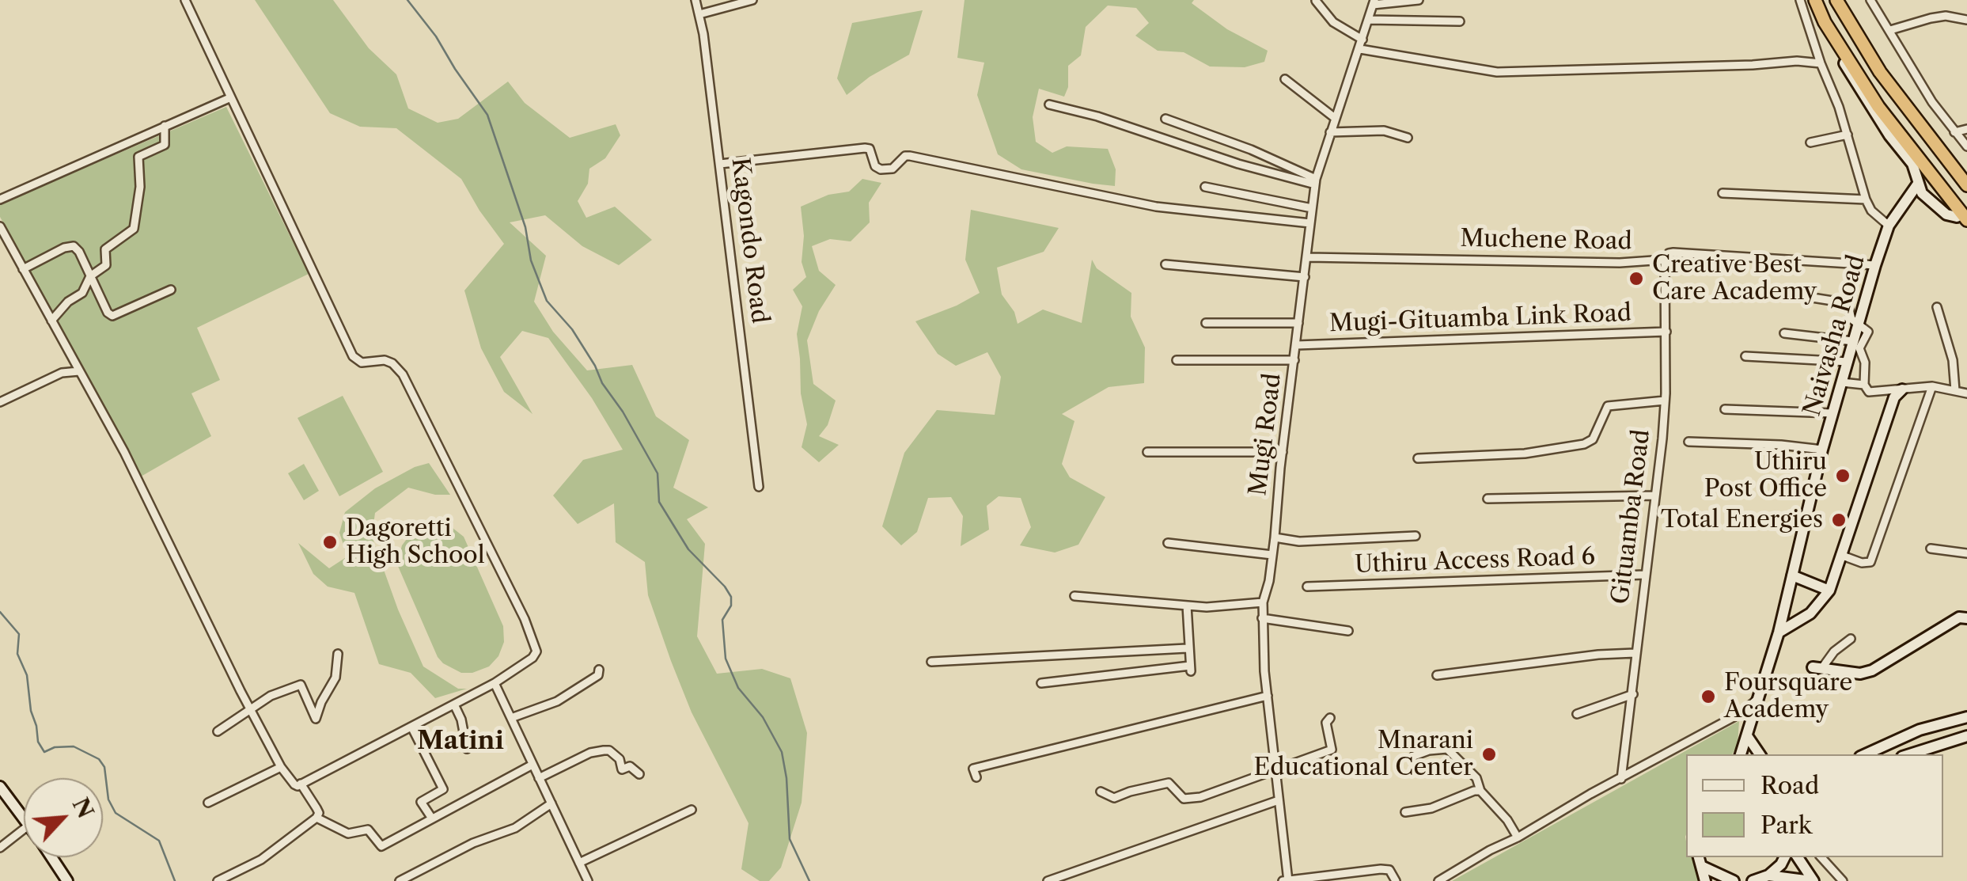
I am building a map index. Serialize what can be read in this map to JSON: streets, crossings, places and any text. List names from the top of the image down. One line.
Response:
{"streets":{"main road":["Naivasha Road"],"street":["Kagondo Road","Muchene Road","Mugi-Gituamba Link Road","Mugi Road","Gituamba Road","Uthiru Access Road 6"]},"crossings":[["Muchene Road","Naivasha Road"],["Muchene Road","Mugi Road"],["Muchene Road","Gituamba Road"],["Mugi-Gituamba Link Road","Mugi Road"],["Mugi-Gituamba Link Road","Gituamba Road"],["Gituamba Road","Uthiru Access Road 6"]],"districts":["Matini"],"places":["Creative Best Care Academy","Uthiru Post Office","Total Energies","Dagoretti High School","Foursquare Academy","Mnarani Educational Center"],"legend":["Road","Park"],"north":"top right"}
